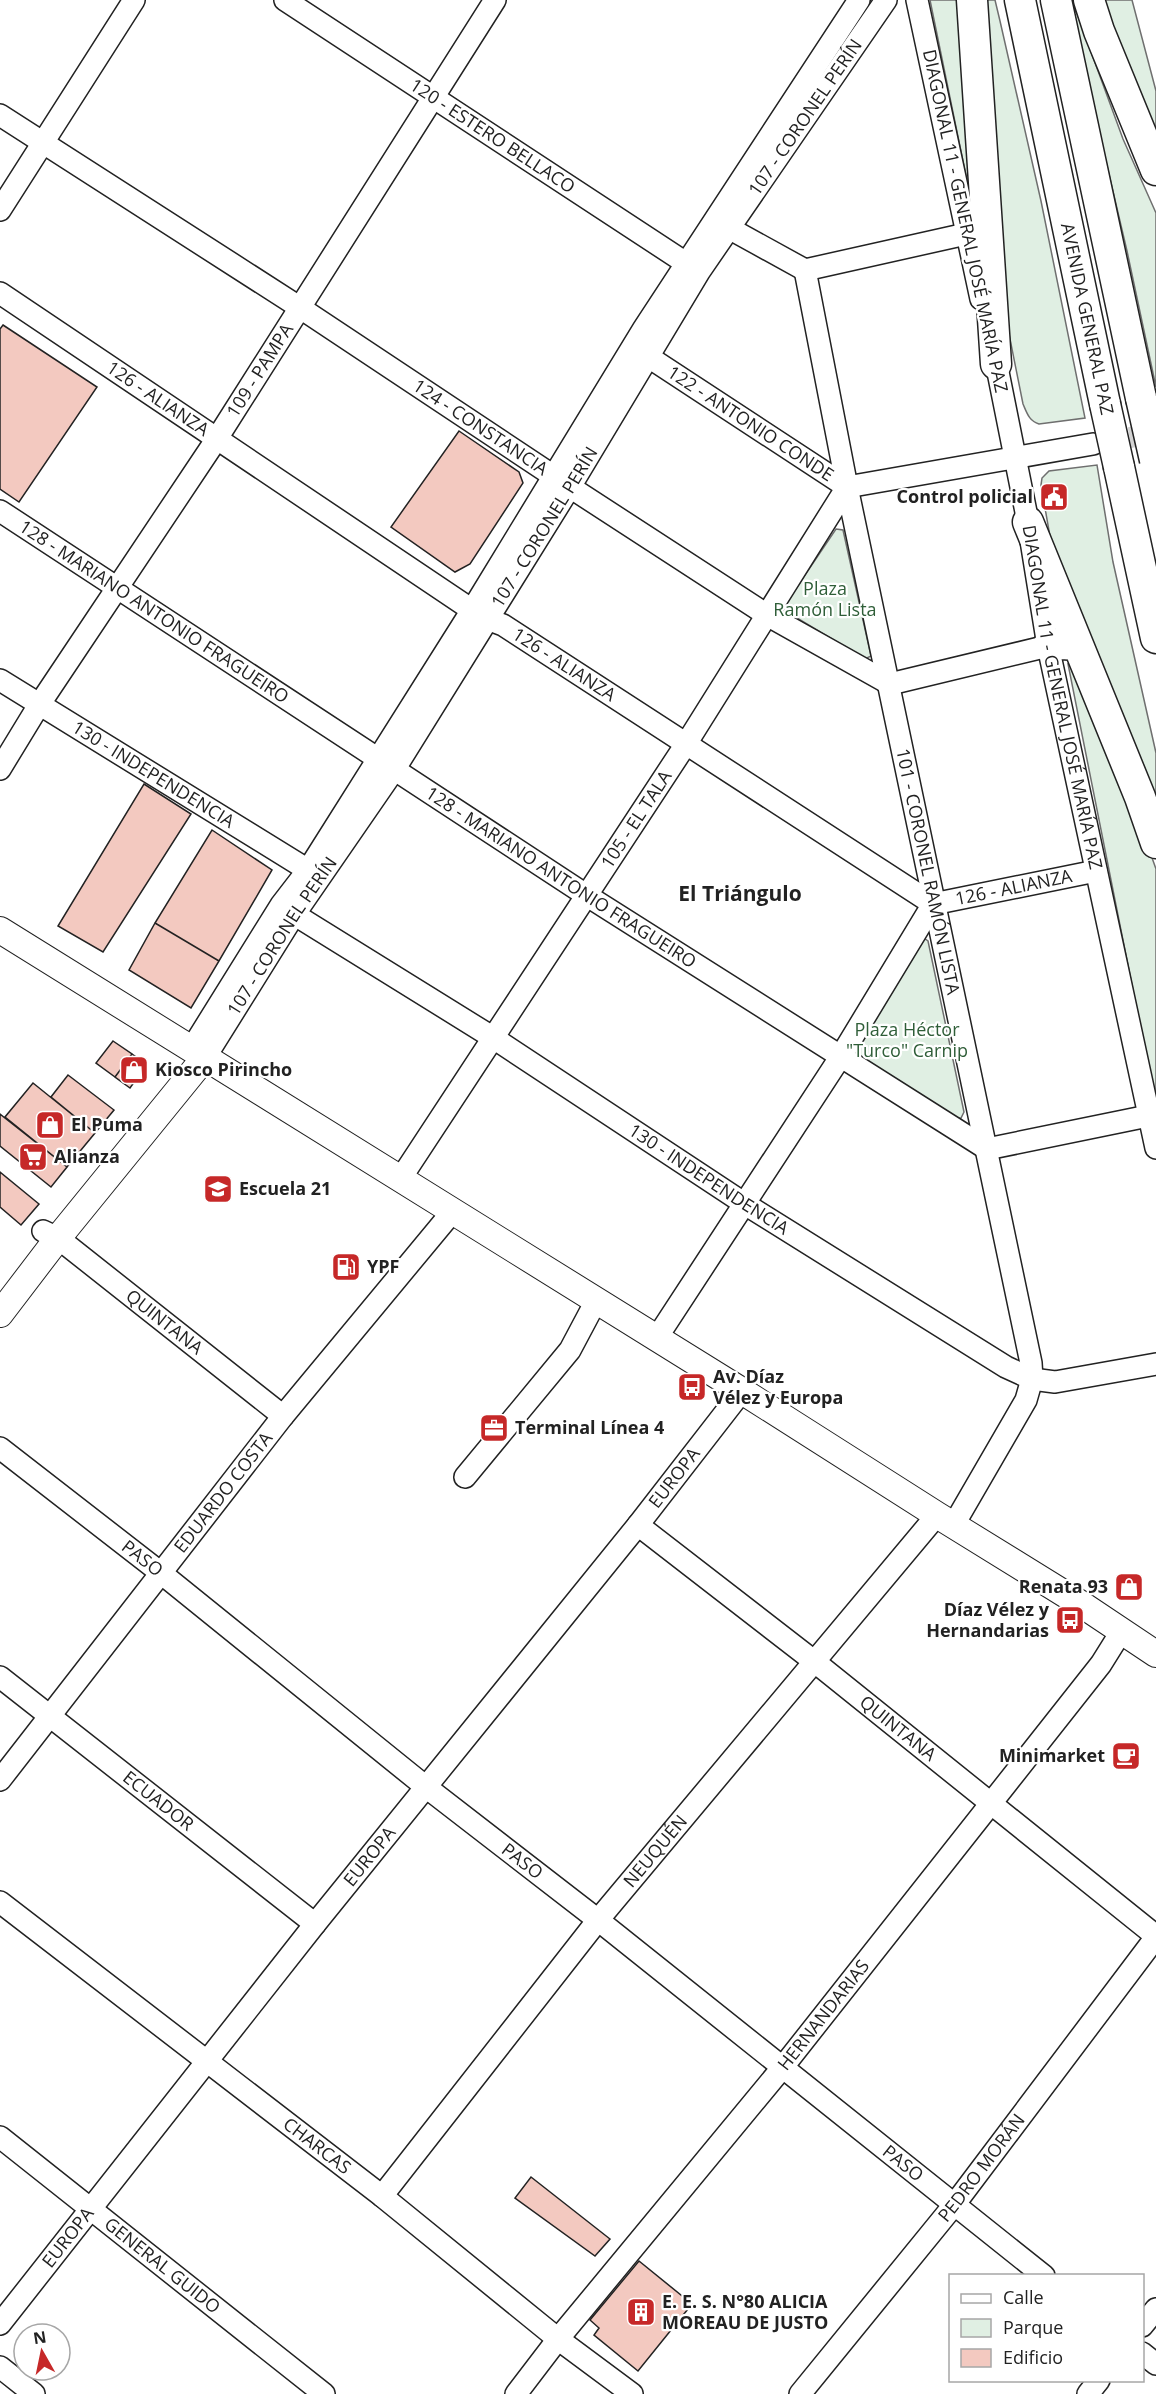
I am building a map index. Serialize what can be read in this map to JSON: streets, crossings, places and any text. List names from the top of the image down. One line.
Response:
{"streets":{"highway":["AVENIDA GENERAL PAZ"],"street":["107 - CORONEL PERÍN","120 - ESTERO BELLACO","DIAGONAL 11 - GENERAL JOSÉ MARÍA PAZ","109 - PAMPA","126 - ALIANZA","122 - ANTONIO CONDE","124 - CONSTANCIA","128 - MARIANO ANTONIO FRAGUEIRO","130 - INDEPENDENCIA","105 - EL TALA","101 - CORONEL RAMÓN LISTA","QUINTANA","EUROPA","EDUARDO COSTA","PASO","ECUADOR","NEUQUÉN","HERNANDARIAS","CHARCAS","PEDRO MORÁN","GENERAL GUIDO"]},"crossings":[["107 - CORONEL PERÍN","120 - ESTERO BELLACO"],["107 - CORONEL PERÍN","126 - ALIANZA"],["107 - CORONEL PERÍN","122 - ANTONIO CONDE"],["107 - CORONEL PERÍN","124 - CONSTANCIA"],["107 - CORONEL PERÍN","128 - MARIANO ANTONIO FRAGUEIRO"],["107 - CORONEL PERÍN","130 - INDEPENDENCIA"],["120 - ESTERO BELLACO","109 - PAMPA"],["DIAGONAL 11 - GENERAL JOSÉ MARÍA PAZ","126 - ALIANZA"],["DIAGONAL 11 - GENERAL JOSÉ MARÍA PAZ","122 - ANTONIO CONDE"],["109 - PAMPA","126 - ALIANZA"],["109 - PAMPA","124 - CONSTANCIA"],["109 - PAMPA","128 - MARIANO ANTONIO FRAGUEIRO"],["109 - PAMPA","130 - INDEPENDENCIA"],["126 - ALIANZA","105 - EL TALA"],["126 - ALIANZA","101 - CORONEL RAMÓN LISTA"],["122 - ANTONIO CONDE","105 - EL TALA"],["122 - ANTONIO CONDE","101 - CORONEL RAMÓN LISTA"],["124 - CONSTANCIA","105 - EL TALA"],["124 - CONSTANCIA","101 - CORONEL RAMÓN LISTA"],["128 - MARIANO ANTONIO FRAGUEIRO","105 - EL TALA"],["128 - MARIANO ANTONIO FRAGUEIRO","101 - CORONEL RAMÓN LISTA"],["130 - INDEPENDENCIA","105 - EL TALA"],["130 - INDEPENDENCIA","101 - CORONEL RAMÓN LISTA"],["105 - EL TALA","101 - CORONEL RAMÓN LISTA"],["101 - CORONEL RAMÓN LISTA","NEUQUÉN"],["QUINTANA","EUROPA"],["QUINTANA","EDUARDO COSTA"],["QUINTANA","NEUQUÉN"],["QUINTANA","HERNANDARIAS"],["QUINTANA","PEDRO MORÁN"],["EUROPA","PASO"],["EUROPA","ECUADOR"],["EUROPA","CHARCAS"],["EUROPA","GENERAL GUIDO"],["EDUARDO COSTA","PASO"],["EDUARDO COSTA","ECUADOR"],["PASO","NEUQUÉN"],["PASO","HERNANDARIAS"],["PASO","PEDRO MORÁN"],["NEUQUÉN","CHARCAS"],["HERNANDARIAS","CHARCAS"]],"districts":["El Triángulo"],"parks":["Plaza Ramón Lista","Plaza Héctor \"Turco\" Carnip"],"places":{"public building":["Control policial"],"shop":["Kiosco Pirincho","El Puma","Renata 93"],"supermarket":["Alianza"],"school or university":["Escuela 21"],"fuel station":["YPF"],"bus stop":["Av. Díaz Vélez y Europa","Díaz Vélez y Hernandarias"],"office":["Terminal Línea 4"],"cafe":["Minimarket"],"building":["E. E. S. N°80 ALICIA MOREAU DE JUSTO"]},"legend":["Calle","Parque","Edificio"],"north":"top"}
